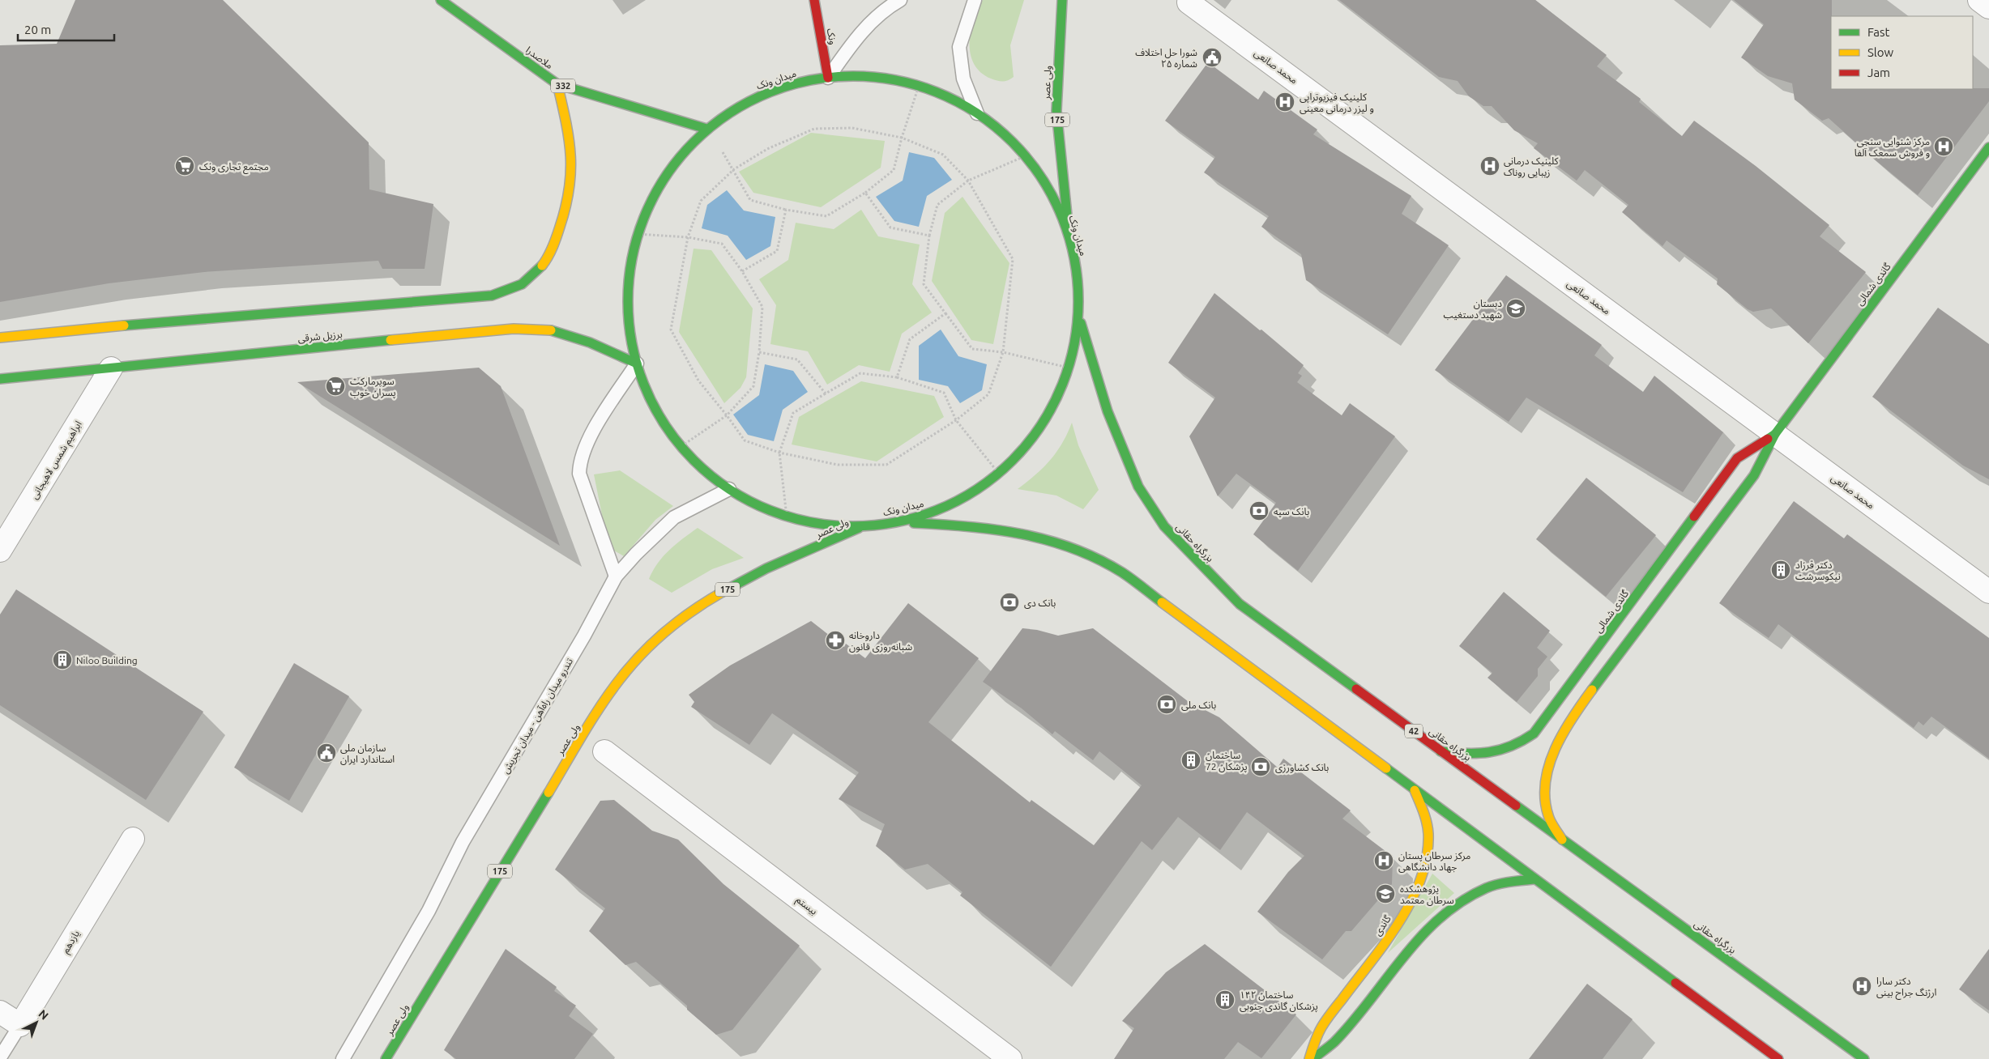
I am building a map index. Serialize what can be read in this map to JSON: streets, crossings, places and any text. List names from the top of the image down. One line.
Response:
{"streets":{"main road":["ونک","ملاصدرا","میدان ونک","ولی عصر","332","175","گاندی شمالی","برزیل شرقی","بزرگراه حقانی","42","گاندی"],"street":["محمد صانعی","ابراهیم شمس لاهیجانی","بیستم","یازدهم"],"lane":["تندرو میدان راه‌آهن - میدان تجریش"]},"crossings":[["ونک","میدان ونک"],["ملاصدرا","میدان ونک"],["محمد صانعی","گاندی شمالی"],["میدان ونک","ولی عصر"],["میدان ونک","برزیل شرقی"],["میدان ونک","بزرگراه حقانی"],["میدان ونک","تندرو میدان راه‌آهن - میدان تجریش"],["گاندی شمالی","بزرگراه حقانی"],["برزیل شرقی","ابراهیم شمس لاهیجانی"]],"places":{"public building":["شورا حل اختلاف شماره ۲۵","سازمان ملی استاندارد ایران"],"hospital":["کلینیک فیزیوتراپی و لیزر درمانی معینی","مرکز شنوایی سنجی و فروش سمعک آلفا","کلینیک درمانی زیبایی روناک","مرکز سرطان پستان جهاد دانشگاهی","دکتر سارا ارژنگ جراح بینی"],"supermarket":["مجتمع تجاری ونک","سوپرمارکت پسران خوب"],"school or university":["دبستان شهید دستغیب","پژوهشکده سرطان معتمد"],"bank":["بانک سپه","بانک دی","بانک ملی","بانک کشاورزی"],"building":["دکتر فرزاد نیکوسرشت","Niloo Building","ساختمان پزشکان 72","ساختمان ۱۴۲ پزشکان گاندی جنوبی"],"pharmacy":["داروخانه شبانه‌روزی قانون"]},"legend":["Fast","Slow","Jam"],"scale_bar":"20 m","north":"top right"}
